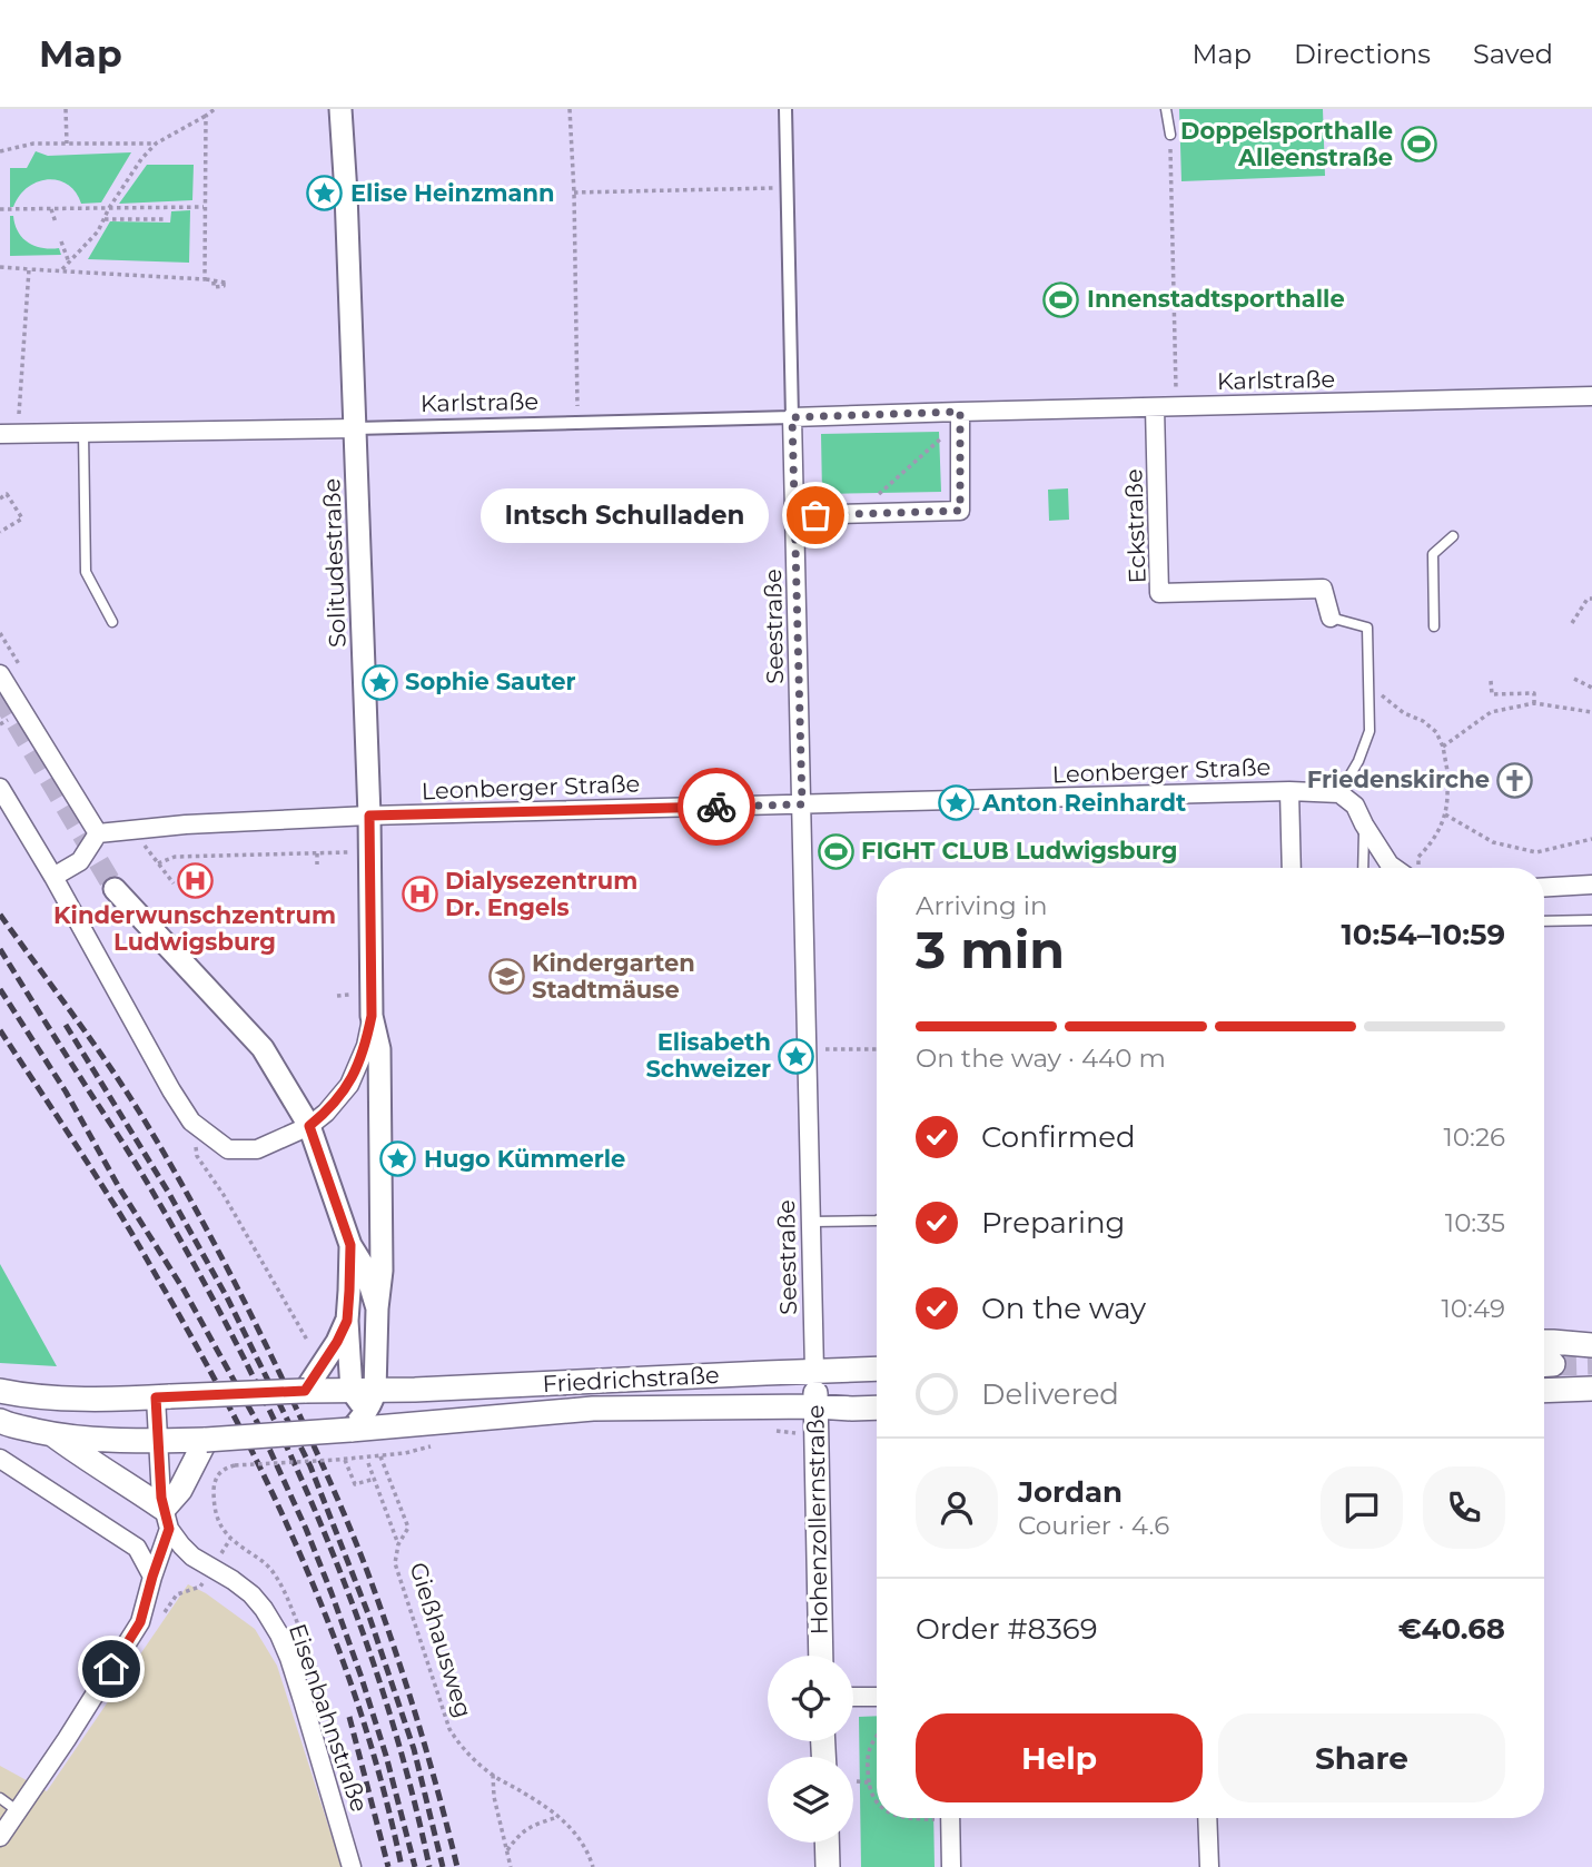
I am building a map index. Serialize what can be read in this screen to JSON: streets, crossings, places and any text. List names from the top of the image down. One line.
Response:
{"streets":{"main road":["Friedrichstraße","Hohenzollernstraße"],"street":["Karlstraße","Eckstraße","Solitudestraße","Seestraße","Leonberger Straße","Eisenbahnstraße"],"path":["Gießhausweg"]},"crossings":[["Karlstraße","Eckstraße"],["Karlstraße","Solitudestraße"],["Karlstraße","Seestraße"],["Solitudestraße","Leonberger Straße"],["Seestraße","Leonberger Straße"],["Seestraße","Friedrichstraße"],["Seestraße","Hohenzollernstraße"],["Friedrichstraße","Hohenzollernstraße"]],"places":{"sports":["Doppelsporthalle Alleenstraße","Innenstadtsporthalle","FIGHT CLUB Ludwigsburg"],"place":["Elise Heinzmann","Sophie Sauter","Anton Reinhardt","Elisabeth Schweizer","Hugo Kümmerle"],"other":["Intsch Schulladen"],"church":["Friedenskirche"],"hospital":["Kinderwunschzentrum Ludwigsburg","Dialysezentrum Dr. Engels"],"school or university":["Kindergarten Stadtmäuse"]},"page":{"header":"Map","nav":["Map","Directions","Saved"],"bubble":"Intsch Schulladen","heading":["3 min","Arriving in","10:54–10:59"],"panel":["Jordan","Courier · 4.6","Order #8369","€40.68"],"bar":"On the way · 440 m","list":[["Confirmed","10:26"],["Preparing","10:35"],["On the way","10:49"],"Delivered"],"buttons":["Help","Share"]}}
